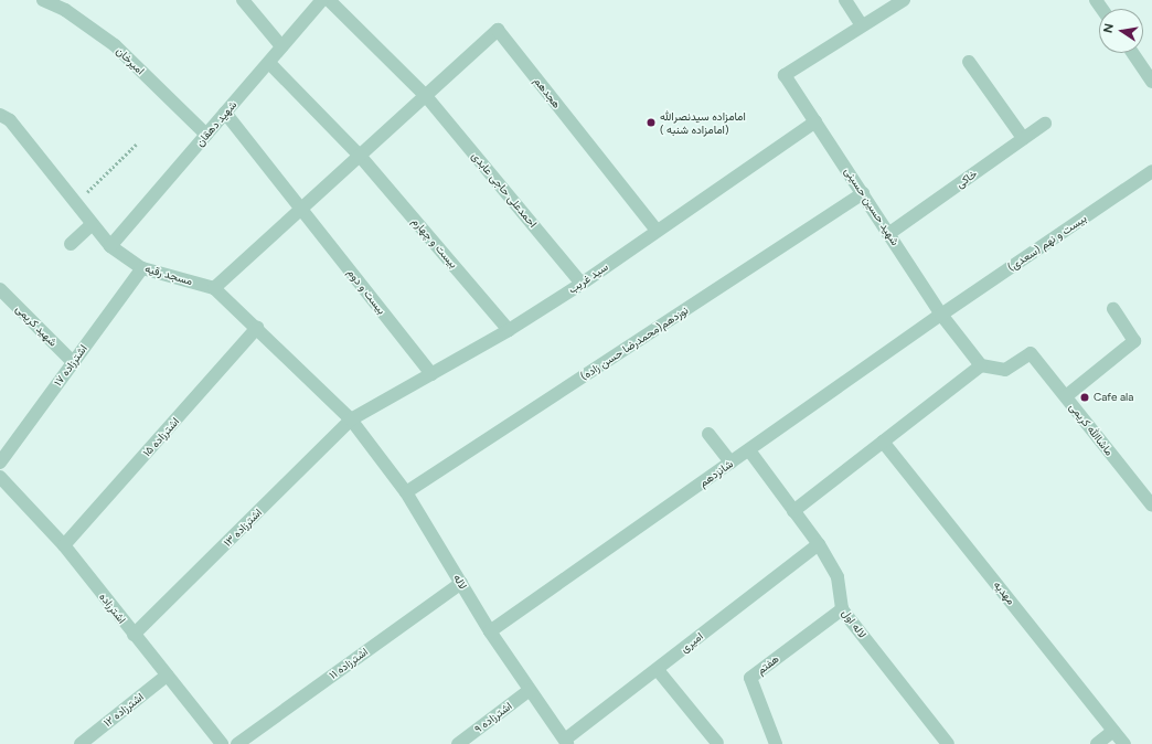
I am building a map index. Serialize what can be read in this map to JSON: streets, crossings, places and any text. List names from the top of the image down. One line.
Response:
{"streets":{"street":["امیرخان","هجدهم","شهید دهقان","خاکی","احمدعلی حاجی عابدی","شهید حسین حسینی","بیست و چهارم","بیست و نهم (سعدی)","مسجد رقیه","سید غریب","بیست و دوم","شهید کریمی","نوزدهم(محمدرضا حسن زاده)","اشترزاده ۱۷","ماشاالله کریمی","اشترزاده ۱۵","شانزدهم","اشترزاده ۱۳","لاله","مهدیه","اشترزاده","لاله اول","امیری","اشترزاده ۱۱","هفتم","اشترزاده ۱۲","اشترزاده ۹"]},"crossings":[["امیرخان","شهید دهقان"],["هجدهم","احمدعلی حاجی عابدی"],["هجدهم","سید غریب"],["شهید دهقان","بیست و چهارم"],["شهید دهقان","مسجد رقیه"],["شهید دهقان","بیست و دوم"],["خاکی","شهید حسین حسینی"],["احمدعلی حاجی عابدی","سید غریب"],["شهید حسین حسینی","بیست و نهم (سعدی)"],["شهید حسین حسینی","سید غریب"],["شهید حسین حسینی","نوزدهم(محمدرضا حسن زاده)"],["شهید حسین حسینی","ماشاالله کریمی"],["شهید حسین حسینی","شانزدهم"],["بیست و چهارم","سید غریب"],["بیست و نهم (سعدی)","شانزدهم"],["مسجد رقیه","سید غریب"],["مسجد رقیه","اشترزاده ۱۷"],["مسجد رقیه","اشترزاده ۱۵"],["مسجد رقیه","اشترزاده ۱۳"],["مسجد رقیه","لاله"],["سید غریب","بیست و دوم"],["سید غریب","اشترزاده ۱۳"],["سید غریب","لاله"],["شهید کریمی","اشترزاده ۱۷"],["نوزدهم(محمدرضا حسن زاده)","لاله"],["اشترزاده ۱۵","اشترزاده"],["شانزدهم","لاله"],["شانزدهم","لاله اول"],["اشترزاده ۱۳","لاله"],["اشترزاده ۱۳","اشترزاده"],["لاله","امیری"],["لاله","اشترزاده ۱۱"],["لاله","اشترزاده ۹"],["اشترزاده","اشترزاده ۱۲"],["لاله اول","امیری"],["لاله اول","هفتم"]],"places":["امامزاده سیدنصرالله ( امامزاده شنبه)","Cafe ala"],"north":"left"}
